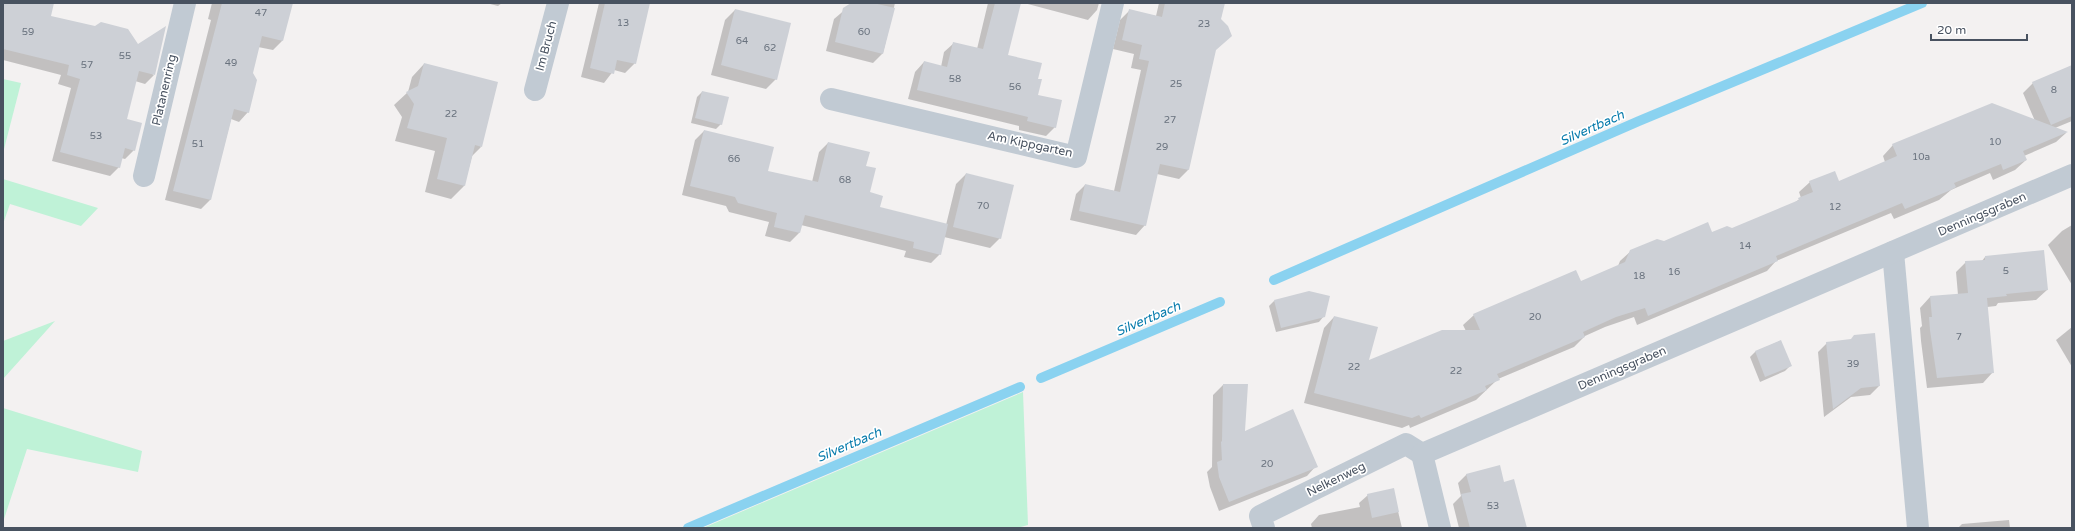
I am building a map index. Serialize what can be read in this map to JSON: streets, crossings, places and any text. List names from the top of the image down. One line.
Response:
{"streets":{"street":["Im Bruch","Platanenring","Am Kippgarten","Denningsgraben","Nelkenweg"]},"crossings":[["Denningsgraben","Nelkenweg"]],"water":["Silvertbach"],"house_numbers":["47","13","23","59","60","64","62","55","49","57","58","25","56","8","22","27","53","10","51","29","10a","66","68","70","12","14","5","16","18","20","7","39","22","22","20","53"],"scale_bar":"20 m"}
